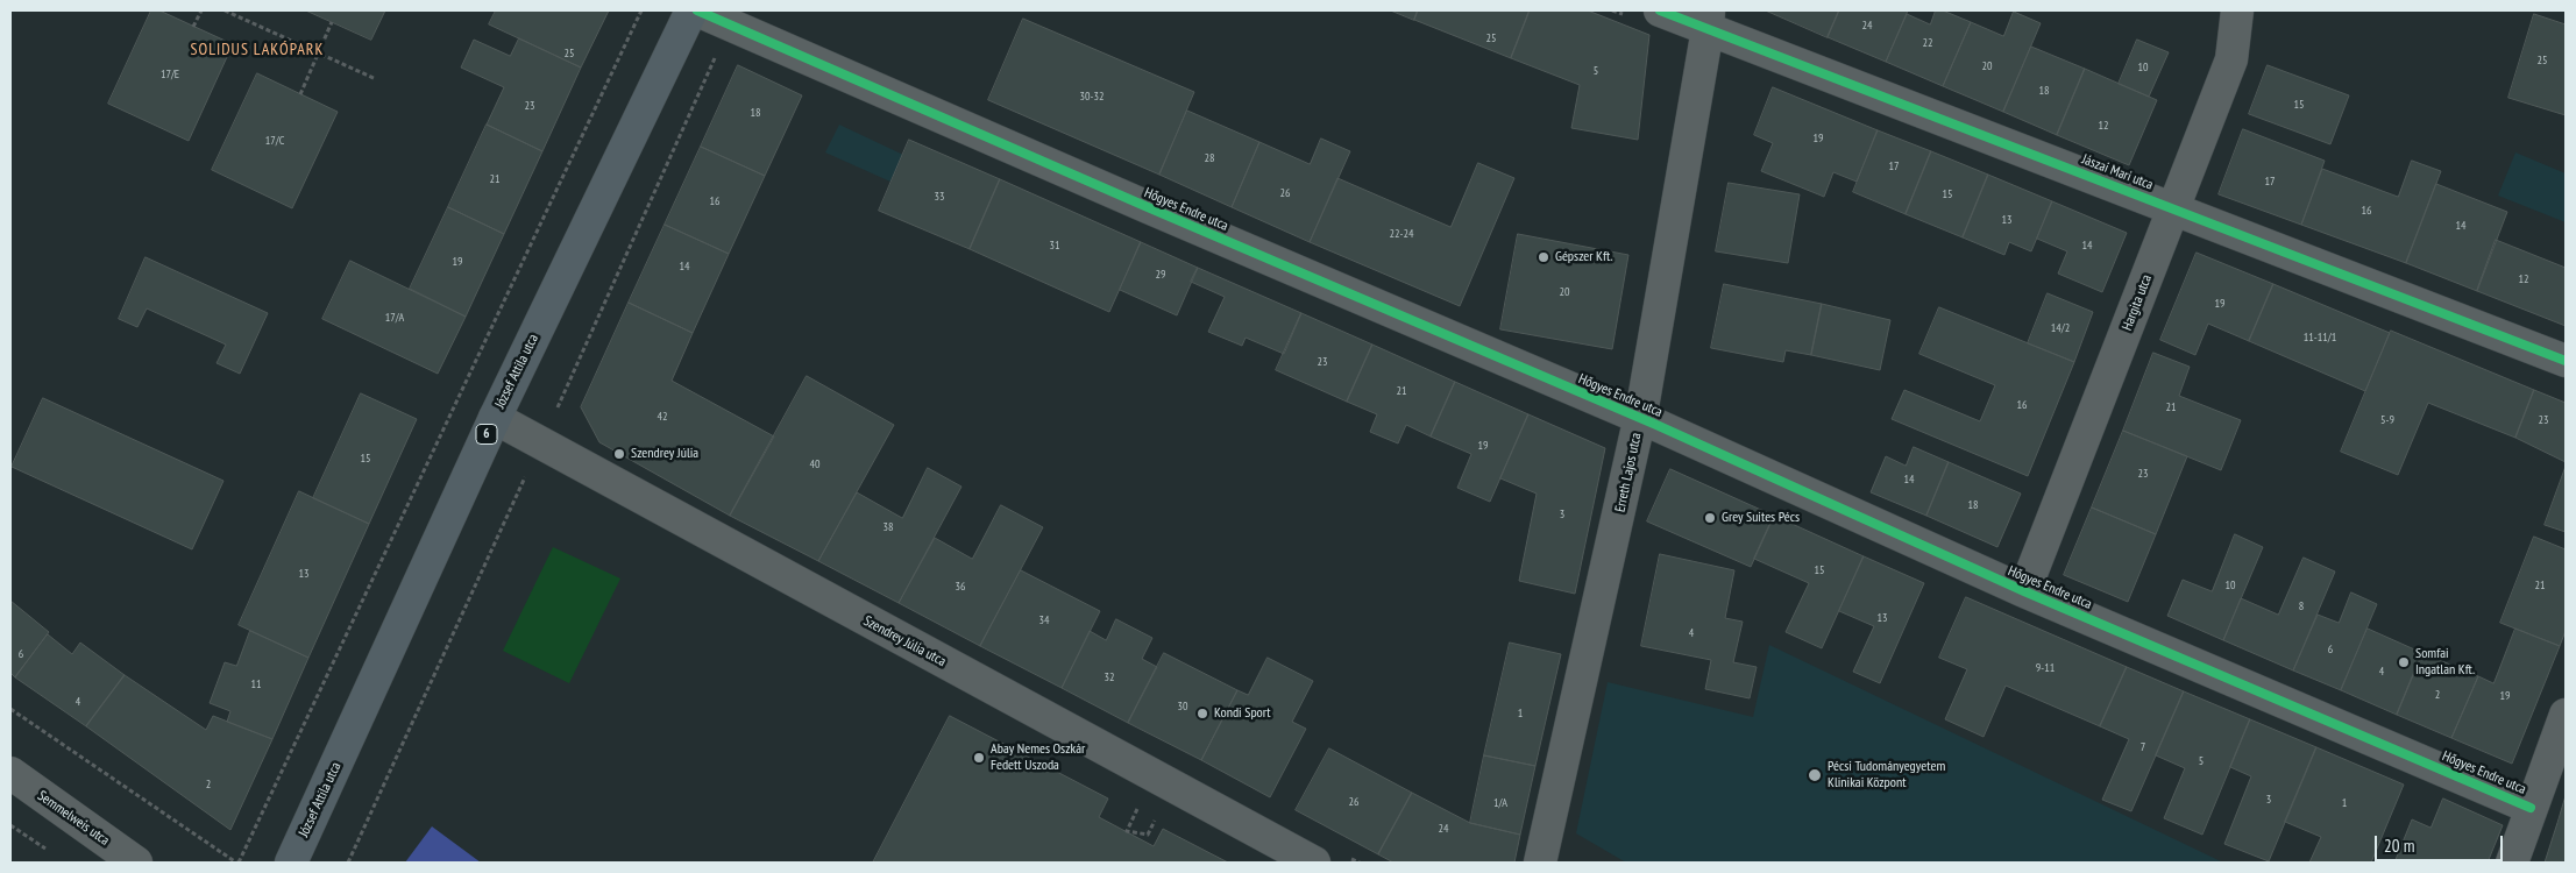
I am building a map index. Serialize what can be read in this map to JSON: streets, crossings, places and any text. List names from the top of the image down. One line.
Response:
{"streets":{"main road":["József Attila utca","6"],"street":["Jászai Mari utca","Hőgyes Endre utca","Hargita utca","Erreth Lajos utca","Szendrey Júlia utca","Semmelweis utca"]},"crossings":[["Jászai Mari utca","Hargita utca"],["Jászai Mari utca","Erreth Lajos utca"],["Hőgyes Endre utca","Hargita utca"],["Hőgyes Endre utca","Erreth Lajos utca"],["József Attila utca","Szendrey Júlia utca"]],"districts":["SOLIDUS LAKÓPARK"],"places":["Gépszer Kft.","Szendrey Júlia","Grey Suites Pécs","Somfai Ingatlan Kft.","Kondi Sport","Abay Nemes Oszkár Fedett Uszoda","Pécsi Tudományegyetem Klinikai Központ"],"house_numbers":["24","25","22","25","25","20","10","5","17/E","18","30-32","15","23","18","12","19","17/C","28","17","21","17","26","15","33","16","16","13","14","22-24","31","14","19","14","29","12","20","19","17/A","14/2","11-11/1","23","21","16","21","42","5-9","23","19","15","40","23","14","18","3","38","15","13","10","21","36","8","13","34","4","6","6","9-11","4","32","11","2","19","4","30","1","7","5","2","3","26","1/A","1","24"],"scale_bar":"20 m"}
